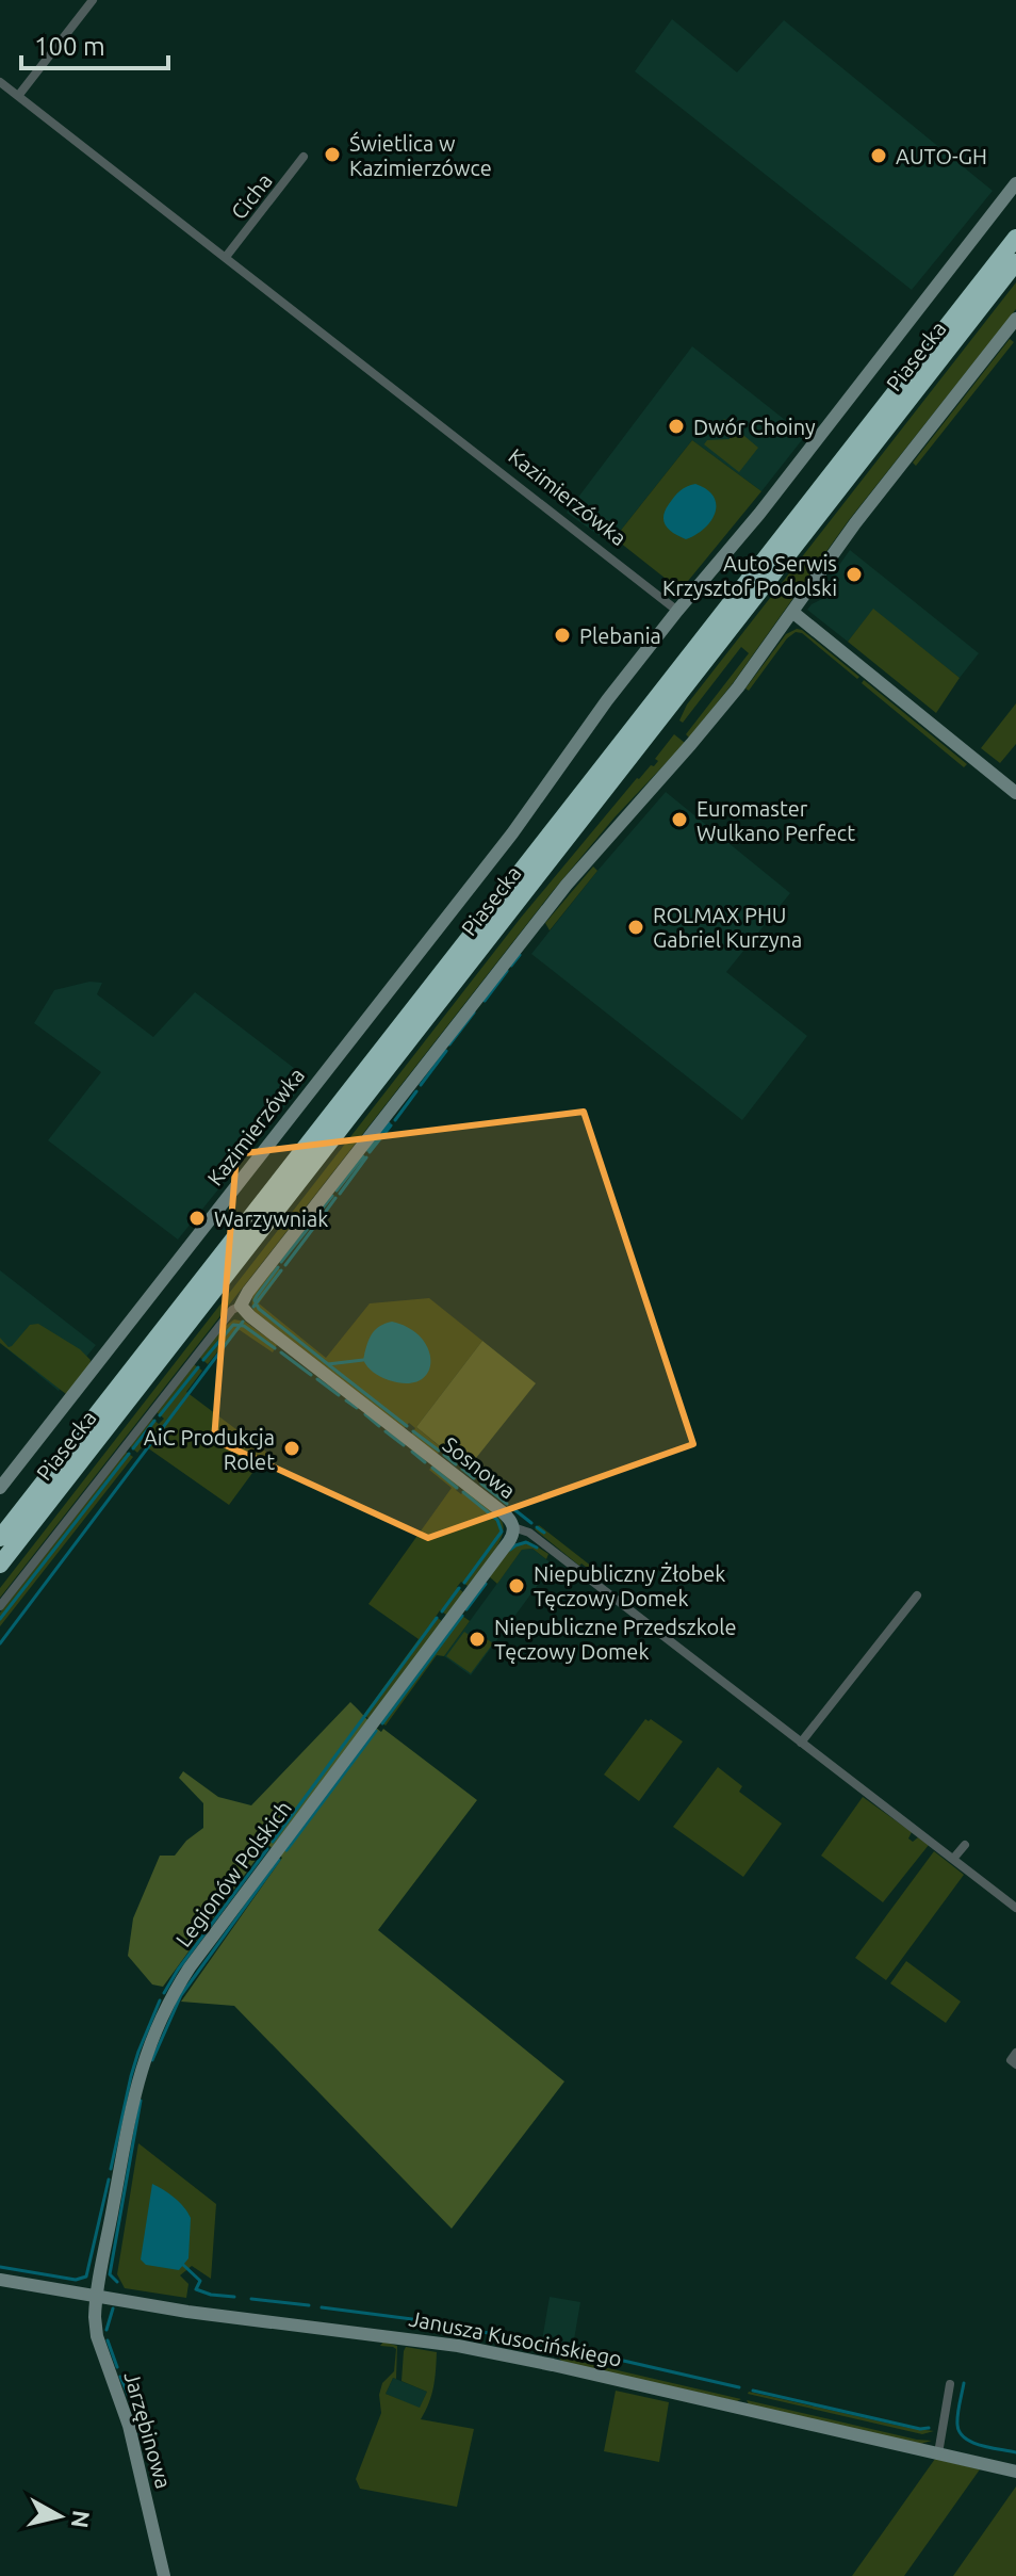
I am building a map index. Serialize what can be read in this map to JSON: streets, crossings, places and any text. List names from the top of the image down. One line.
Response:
{"streets":{"highway":["Piasecka"],"street":["Cicha","Kazimierzówka","Sosnowa","Legionów Polskich","Janusza Kusocińskiego","Jarzębinowa"]},"crossings":[["Cicha","Kazimierzówka"],["Sosnowa","Legionów Polskich"],["Legionów Polskich","Janusza Kusocińskiego"],["Legionów Polskich","Jarzębinowa"],["Janusza Kusocińskiego","Jarzębinowa"]],"places":["Świetlica w Kazimierzówce","AUTO-GH","Dwór Choiny","Auto Serwis Krzysztof Podolski","Plebania","Euromaster Wulkano Perfect","ROLMAX PHU Gabriel Kurzyna","Warzywniak","AiC Produkcja Rolet","Niepubliczny Żłobek Tęczowy Domek","Niepubliczne Przedszkole Tęczowy Domek"],"scale_bar":"100 m","north":"right"}
